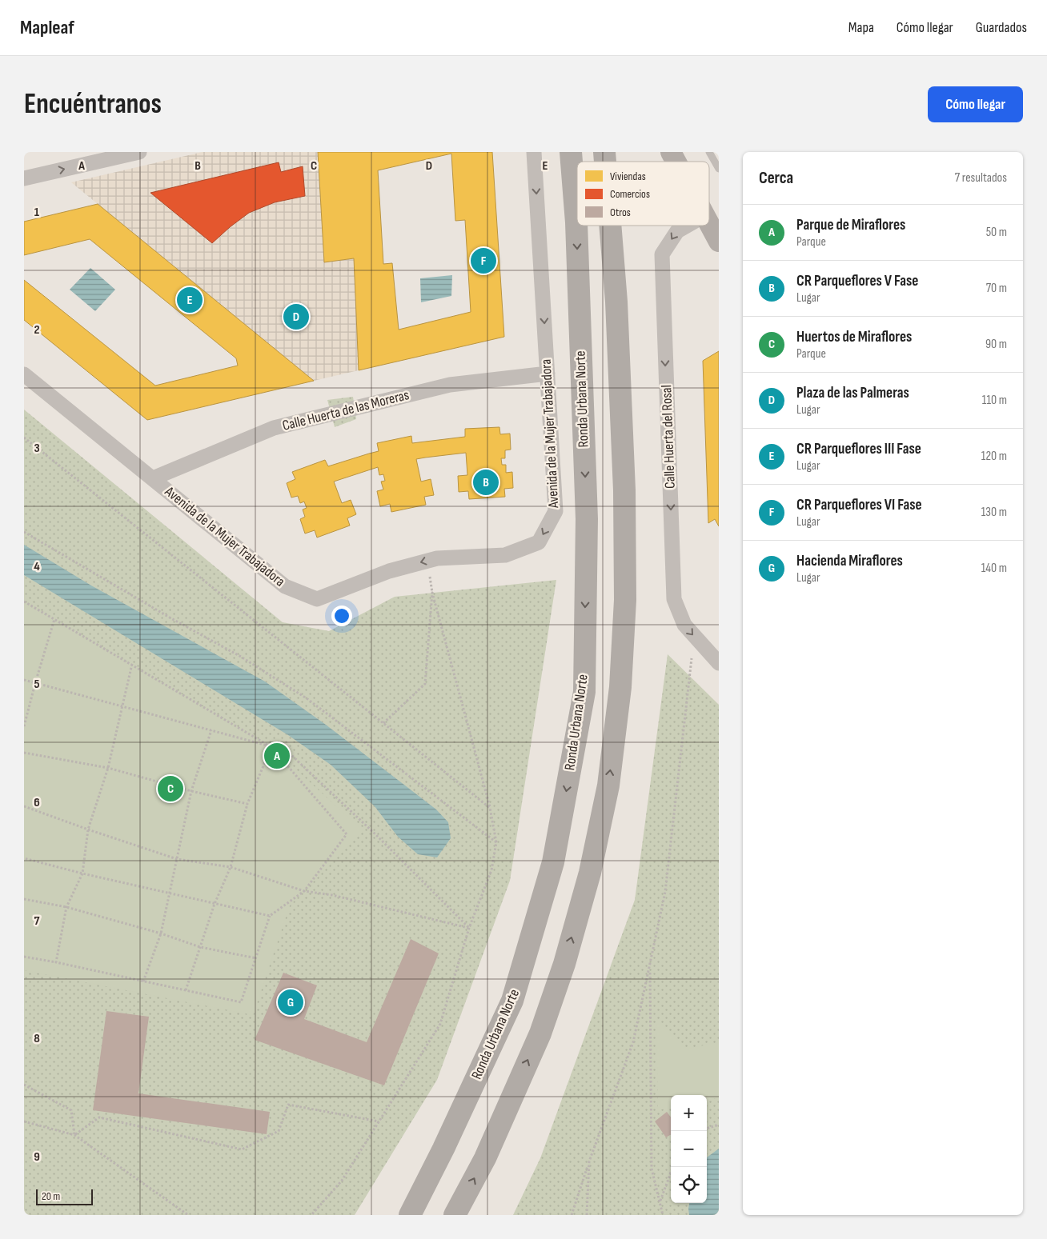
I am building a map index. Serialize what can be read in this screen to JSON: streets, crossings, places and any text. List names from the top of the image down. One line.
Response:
{"streets":{"main road":["Ronda Urbana Norte"],"street":["Calle Huerta de las Moreras","Avenida de la Mujer Trabajadora","Calle Huerta del Rosal"]},"crossings":[["Calle Huerta de las Moreras","Avenida de la Mujer Trabajadora"]],"one_way":["Calle Huerta del Rosal"],"legend":["Viviendas","Comercios","Otros"],"scale_bar":"20 m","page":{"header":"Mapleaf","nav":["Mapa","Cómo llegar","Guardados"],"buttons":"Cómo llegar","title":"Encuéntranos","heading":["Cerca","7 resultados"],"list":[{"mark":"A","name":"Parque de Miraflores","note":"Parque","value":"50 m"},{"mark":"B","name":"CR Parqueflores V Fase","note":"Lugar","value":"70 m"},{"mark":"C","name":"Huertos de Miraflores","note":"Parque","value":"90 m"},{"mark":"D","name":"Plaza de las Palmeras","note":"Lugar","value":"110 m"},{"mark":"E","name":"CR Parqueflores III Fase","note":"Lugar","value":"120 m"},{"mark":"F","name":"CR Parqueflores VI Fase","note":"Lugar","value":"130 m"},{"mark":"G","name":"Hacienda Miraflores","note":"Lugar","value":"140 m"}],"pins":["F","E","D","B","A","C","G"],"map_buttons":["+","−"],"scale":"20 m"},"grid":{"columns":["A","B","C","D","E"],"rows":["1","2","3","4","5","6","7","8","9"]}}
